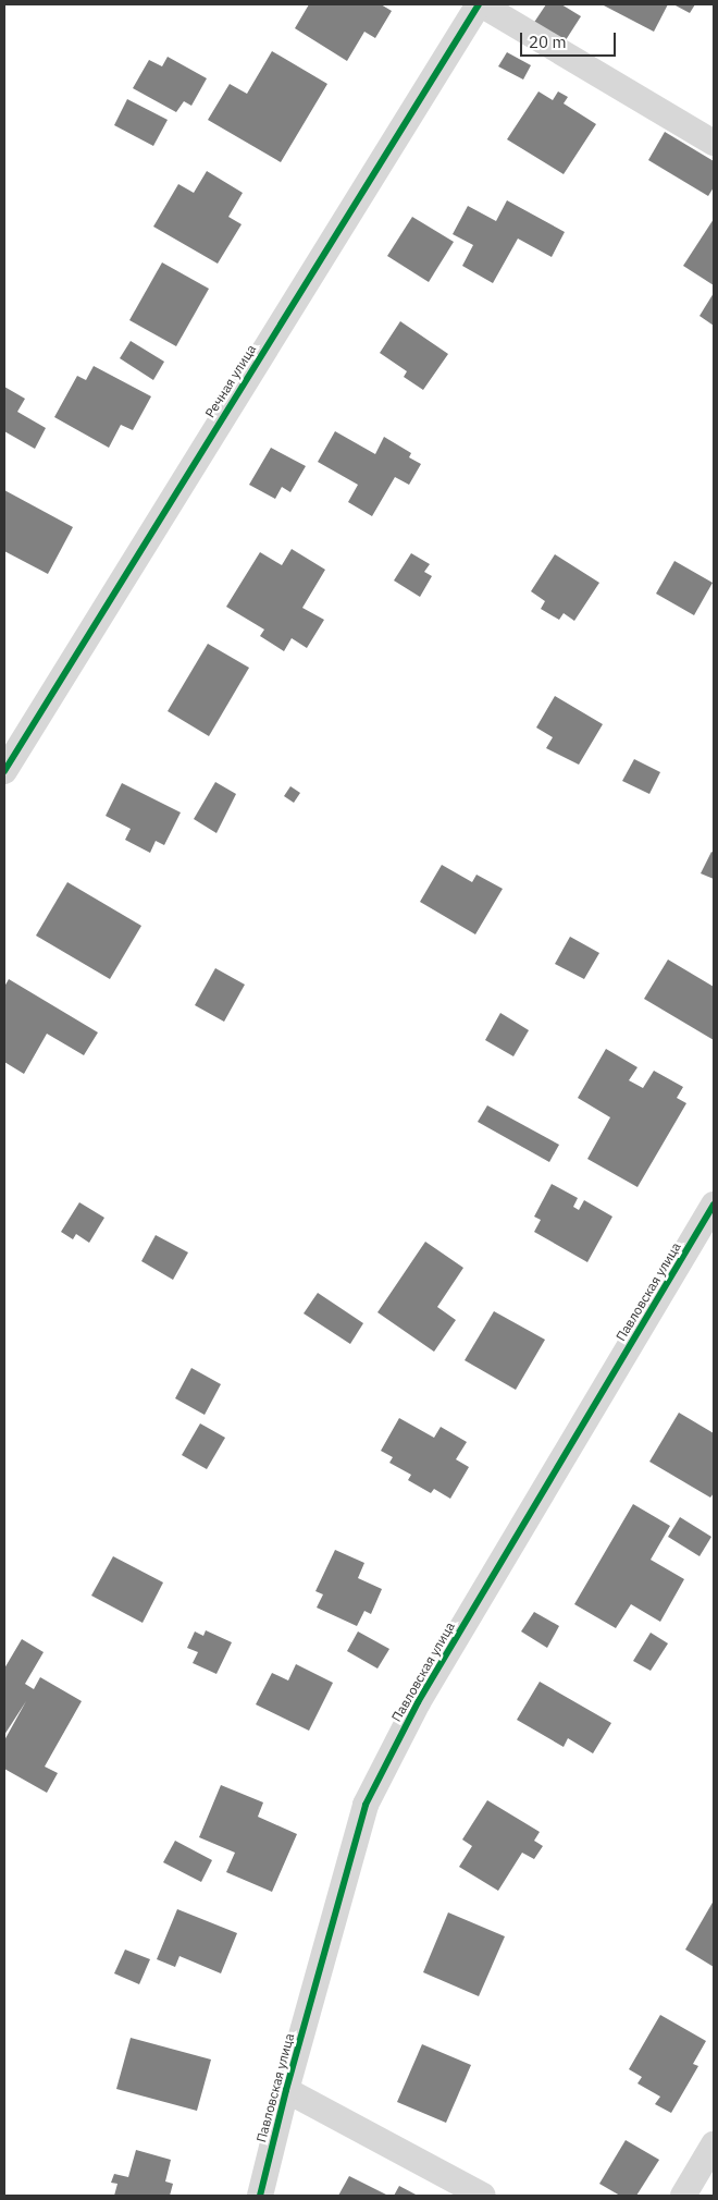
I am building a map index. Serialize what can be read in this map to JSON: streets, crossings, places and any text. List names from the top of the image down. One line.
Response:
{"streets":{"street":["Речная улица","Павловская улица"]},"scale_bar":"20 m"}
